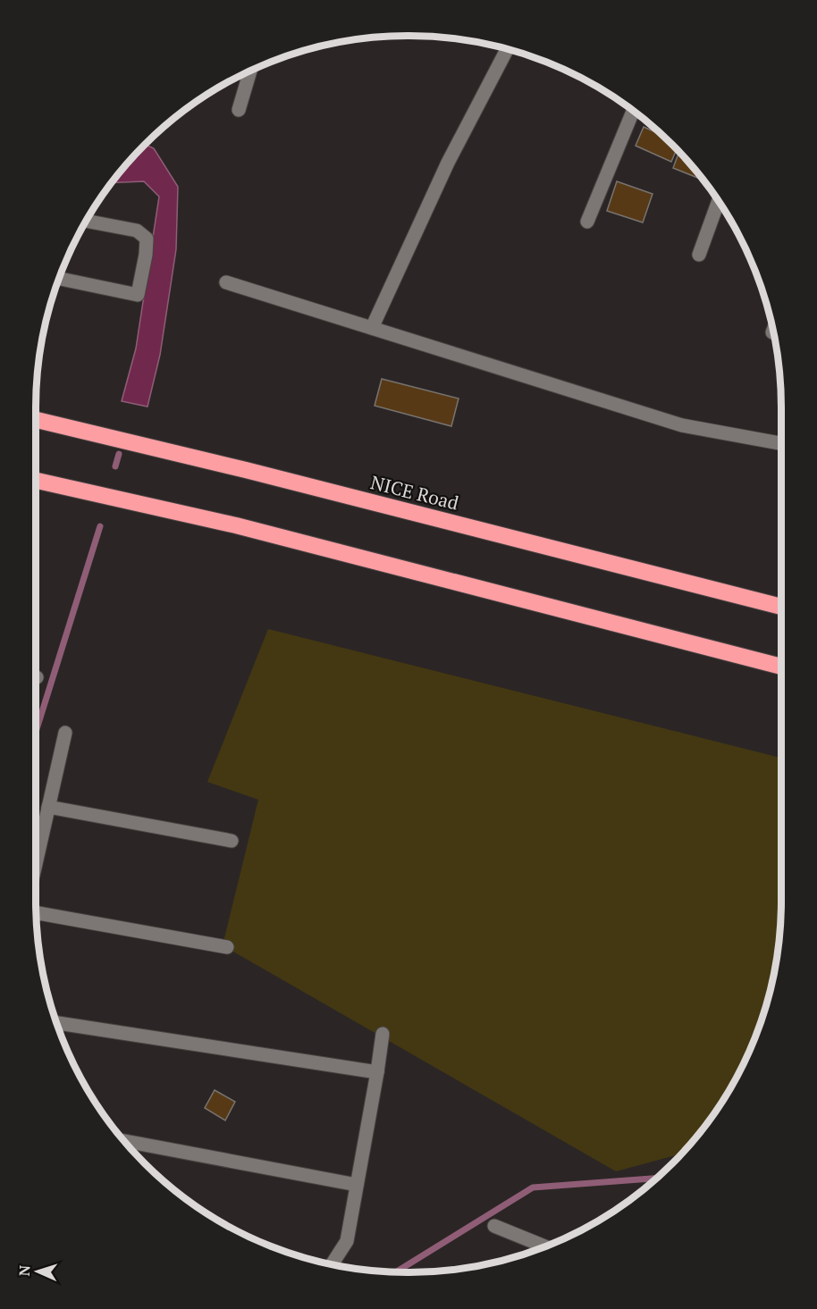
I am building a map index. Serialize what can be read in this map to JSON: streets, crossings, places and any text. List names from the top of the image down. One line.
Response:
{"streets":{"highway":["NICE Road"]},"north":"left"}
